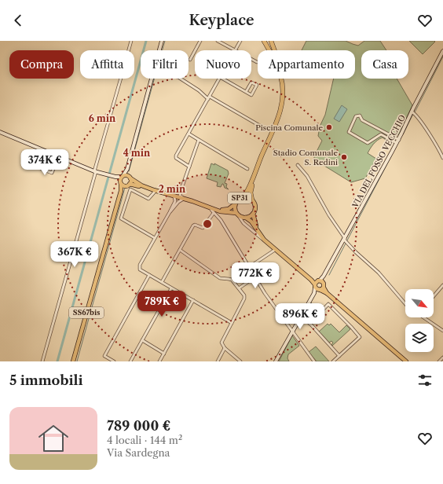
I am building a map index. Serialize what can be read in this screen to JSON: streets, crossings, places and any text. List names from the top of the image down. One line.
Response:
{"streets":{"main road":["SP31","SS67bis"],"street":["VIA DEL FOSSO VECCHIO"]},"crossings":[["VIA DEL FOSSO VECCHIO","SP31"],["SP31","SS67bis"]],"places":["Piscina Comunale","Stadio Comunale S. Redini"],"north":"bottom right","page":{"header":"Keyplace","chip":["Compra","Affitta","Filtri","Nuovo","Appartamento","Casa"],"price":["374K €","367K €","772K €","789K €","896K €"],"heading":"5 immobili","list":[{"name":"789 000 €","note":"4 locali · 144 m² · Via Sardegna"}]},"rings":["6 min","4 min","2 min"]}
